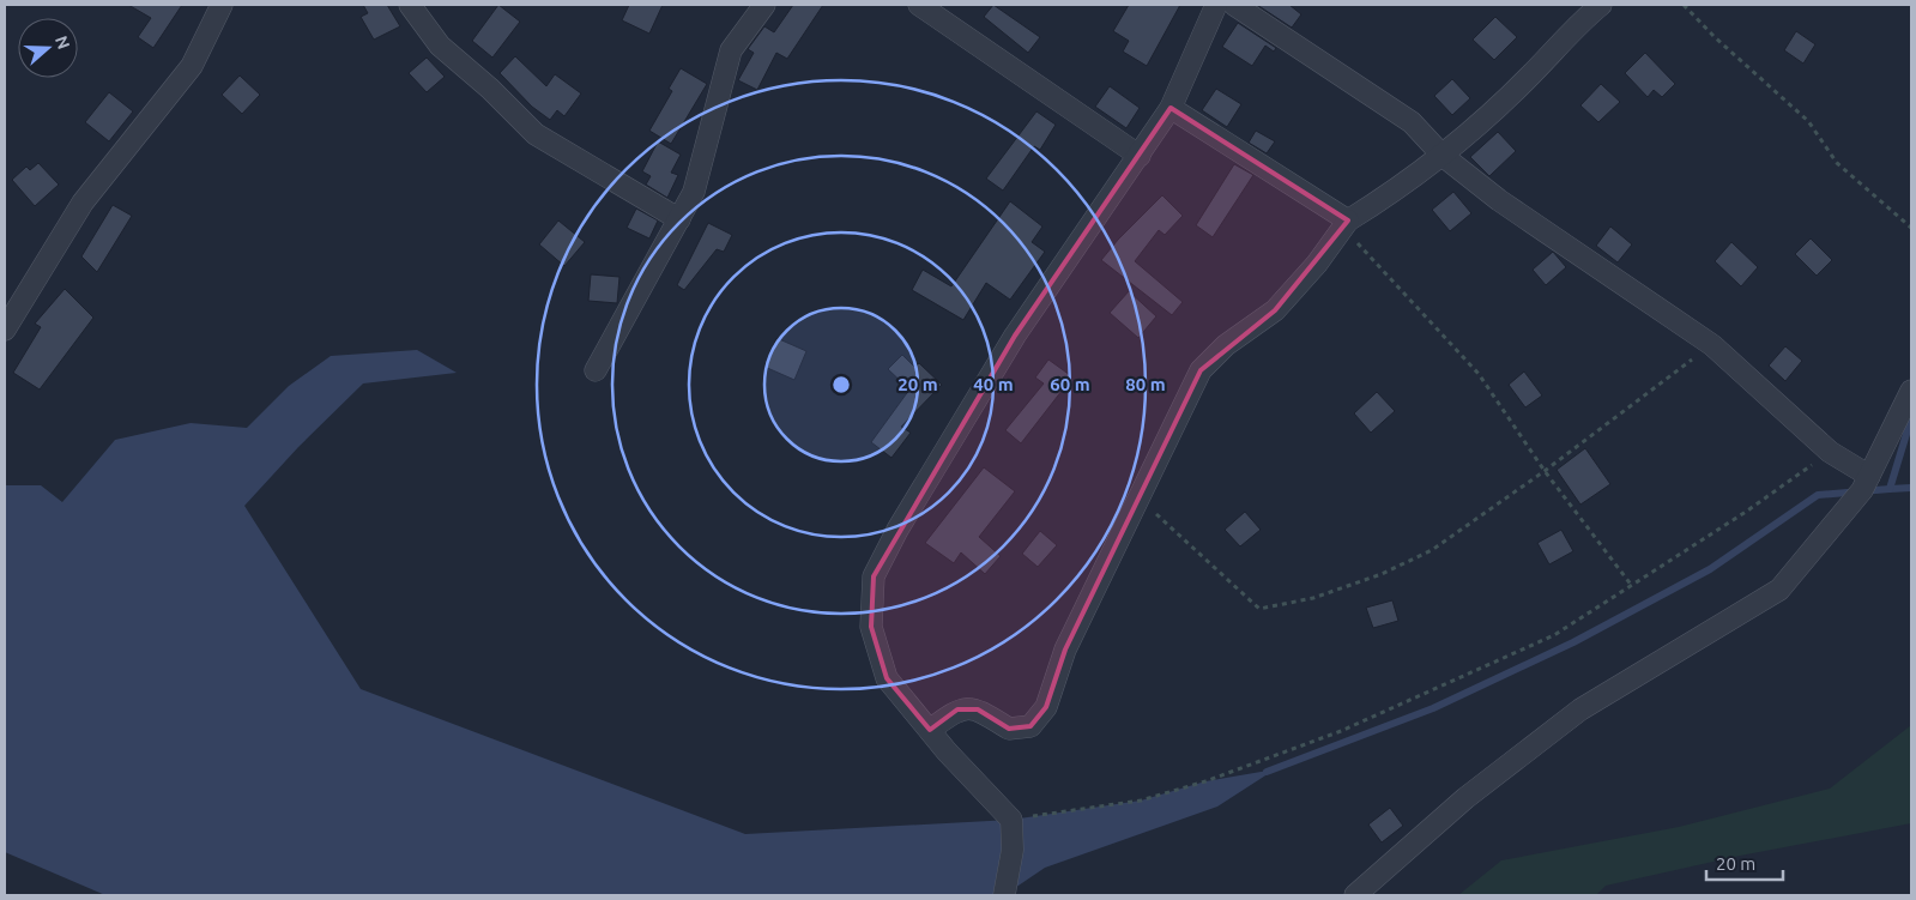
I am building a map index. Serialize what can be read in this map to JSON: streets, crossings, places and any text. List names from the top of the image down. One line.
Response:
{"scale_bar":"20 m","north":"right","rings":["20 m","40 m","60 m","80 m"]}
